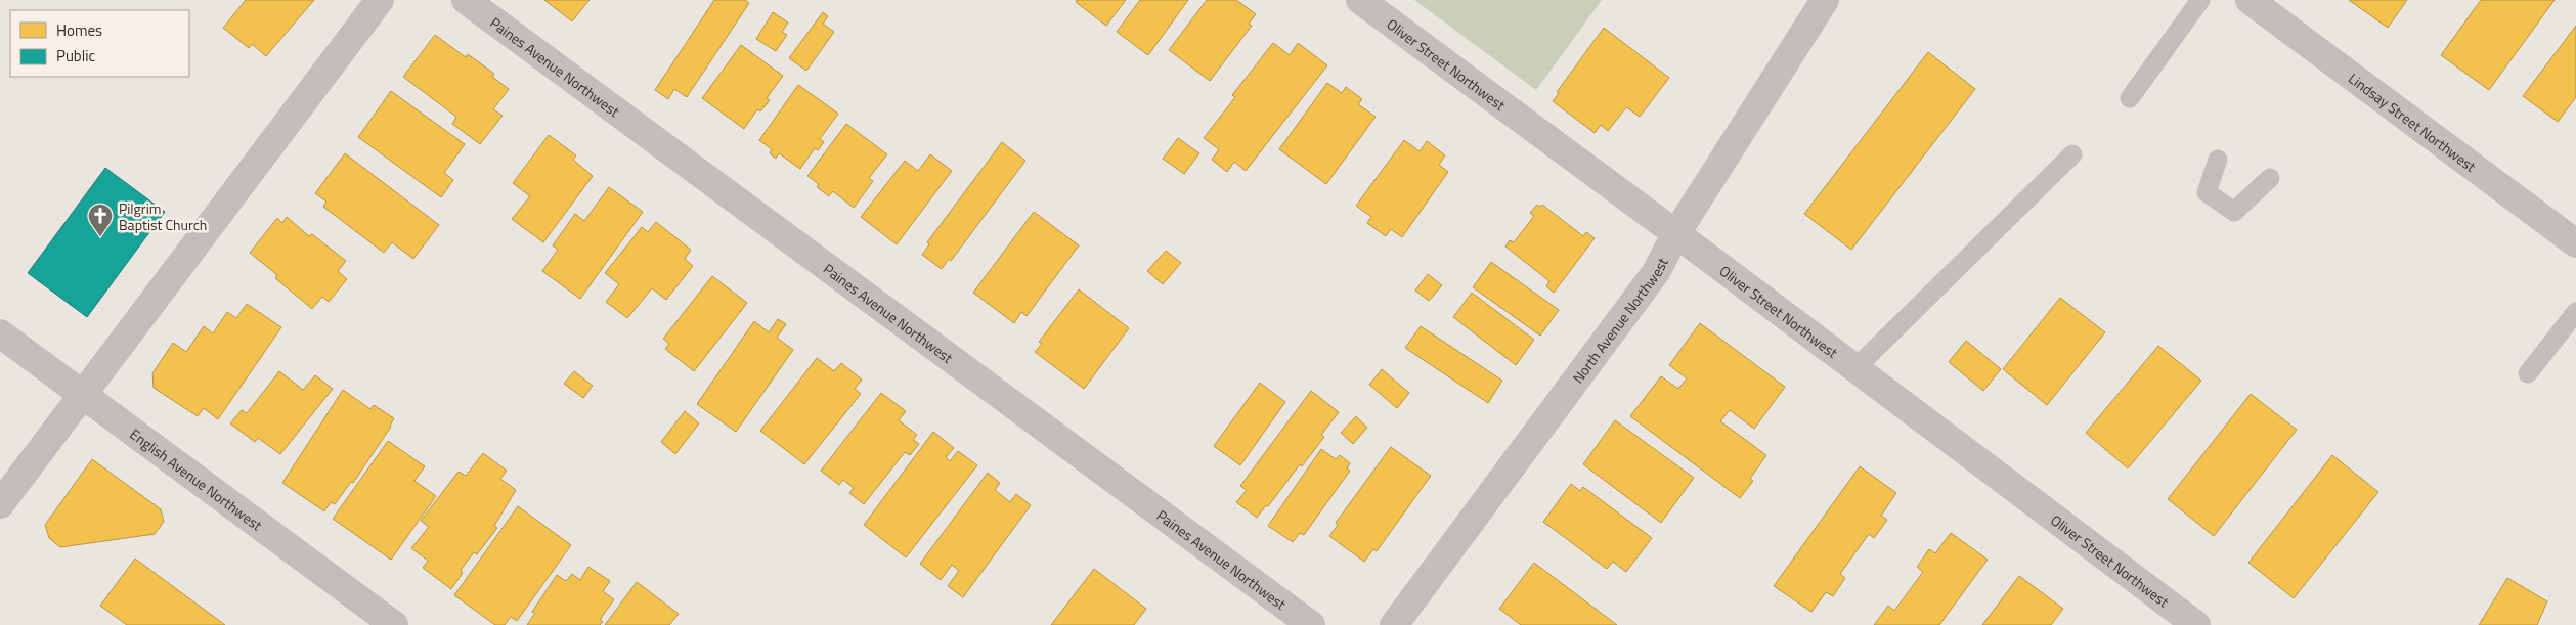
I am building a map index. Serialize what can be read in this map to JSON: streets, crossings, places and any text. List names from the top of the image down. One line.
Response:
{"streets":{"street":["Oliver Street Northwest","Paines Avenue Northwest","Lindsay Street Northwest","North Avenue Northwest","English Avenue Northwest"]},"crossings":[["Oliver Street Northwest","North Avenue Northwest"]],"places":{"church":["Pilgrim Baptist Church"]},"legend":["Homes","Public"]}
